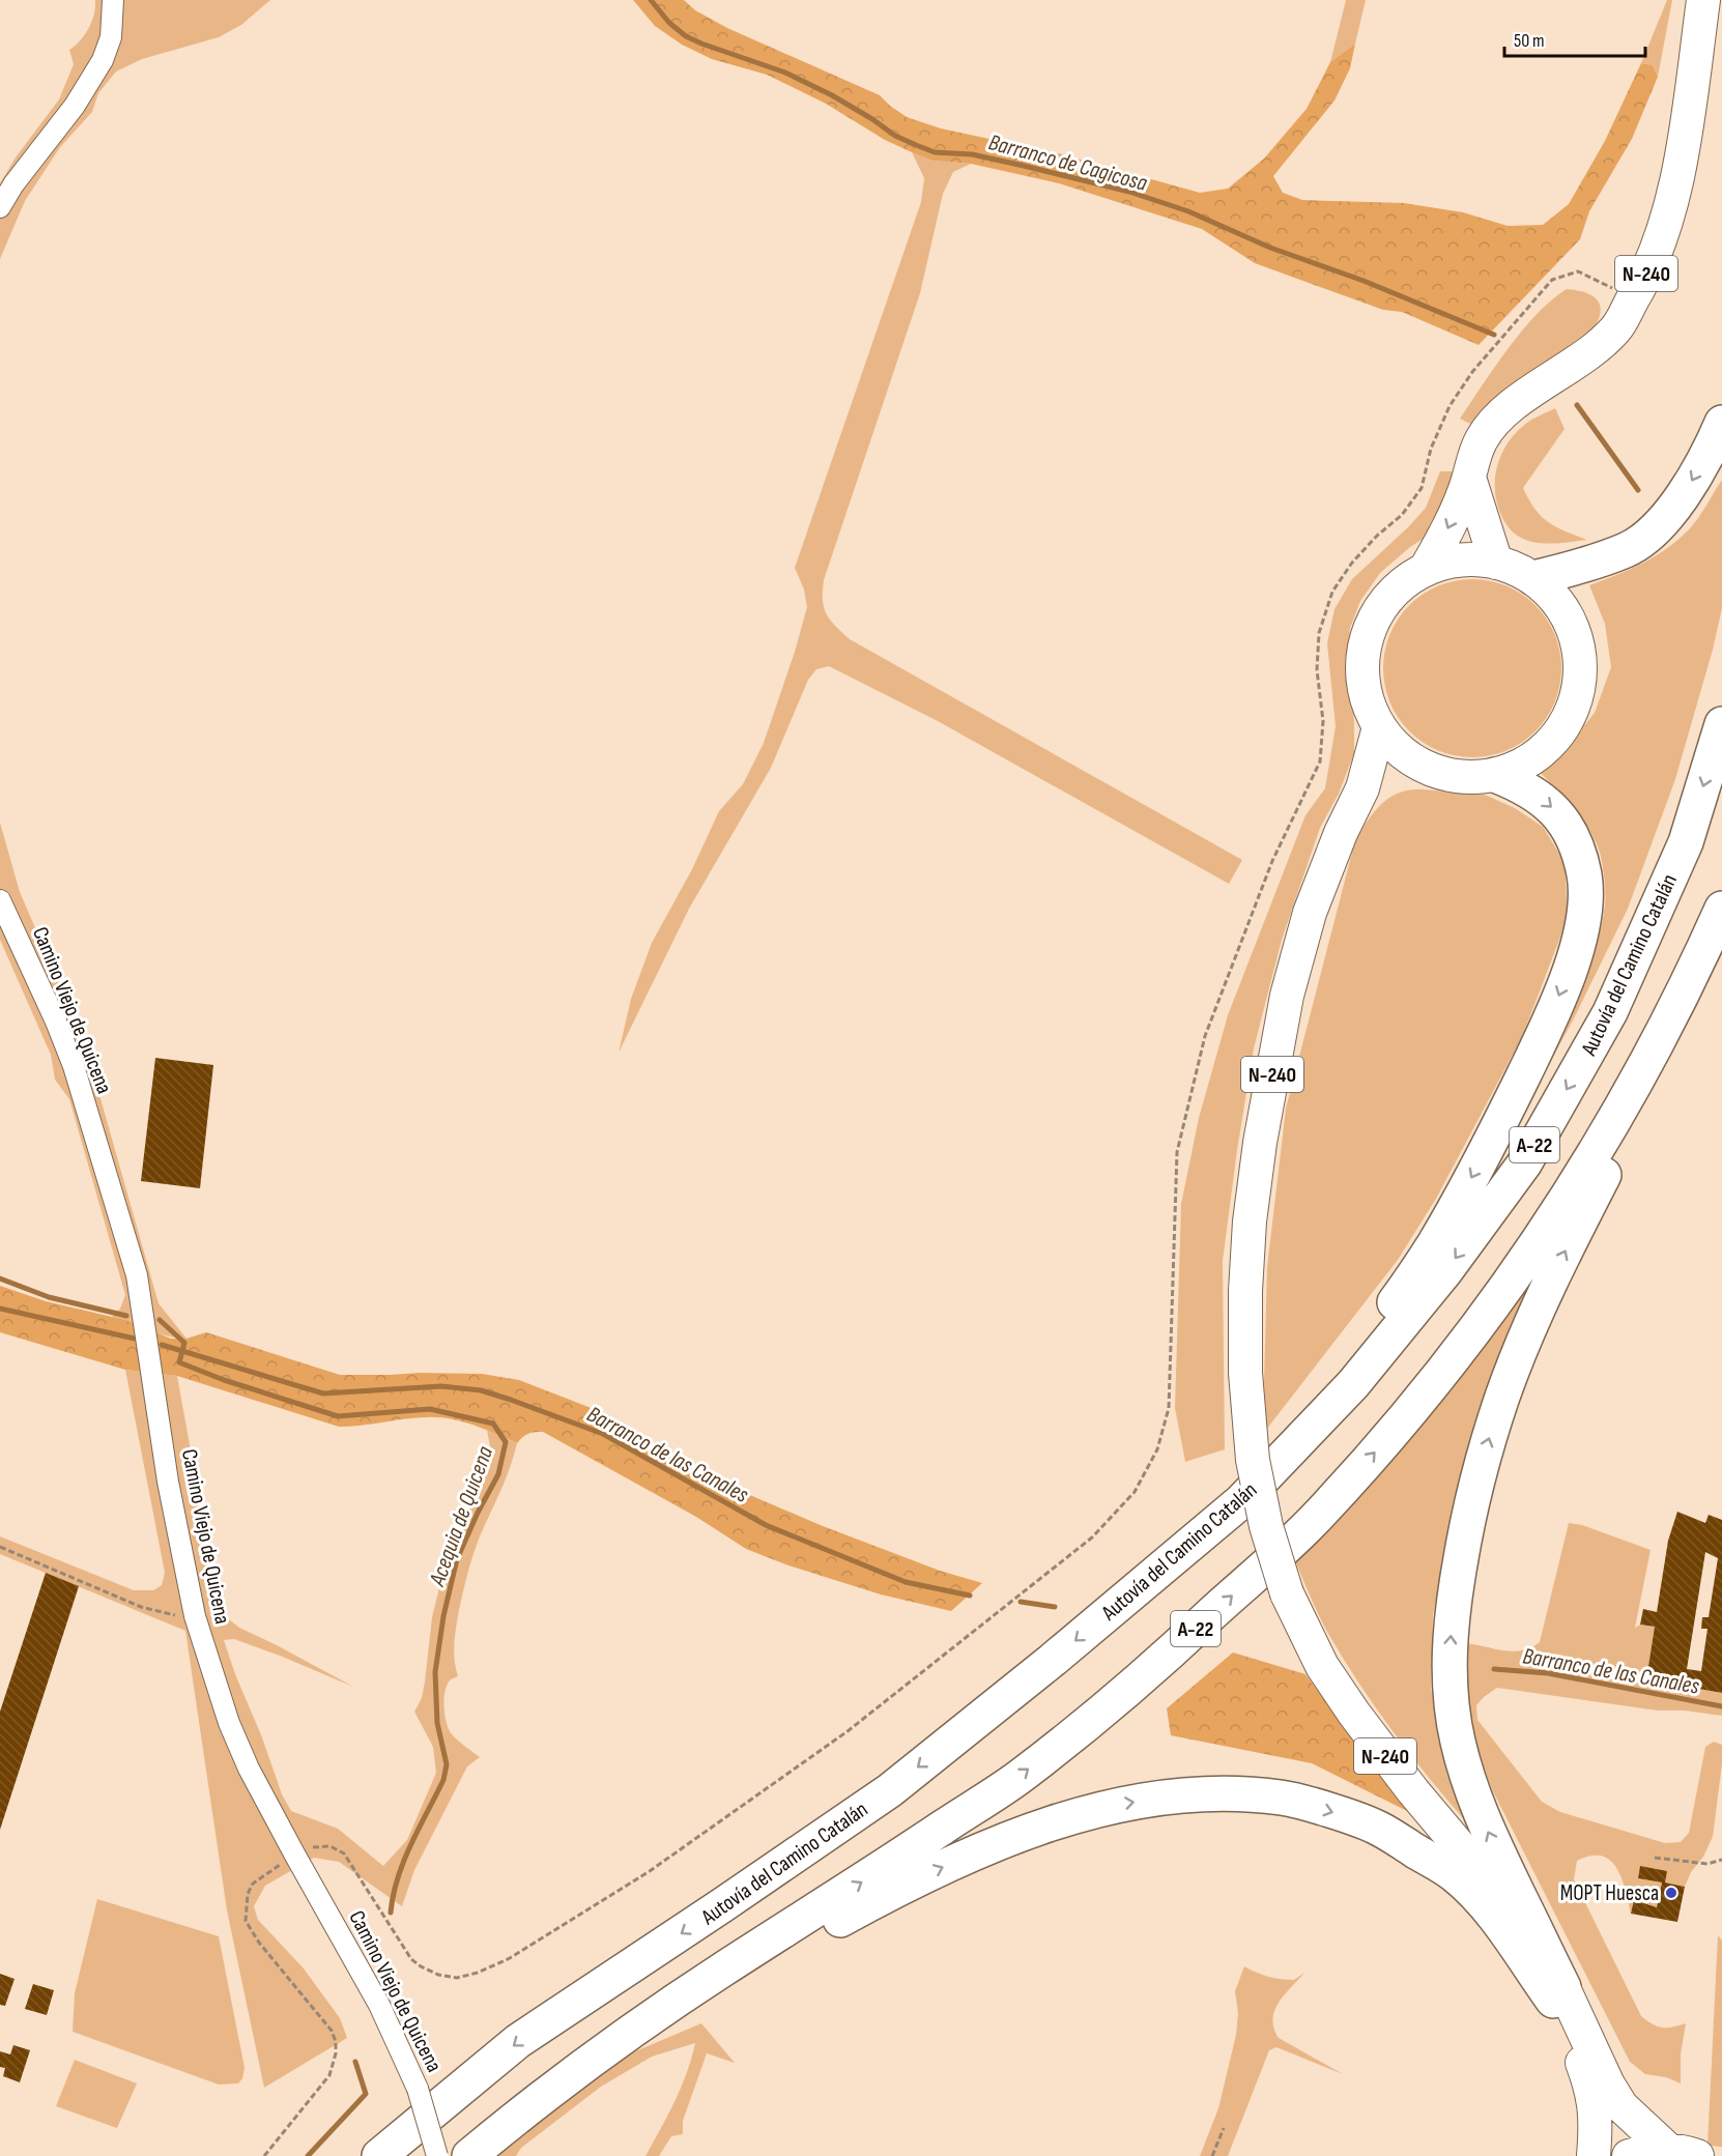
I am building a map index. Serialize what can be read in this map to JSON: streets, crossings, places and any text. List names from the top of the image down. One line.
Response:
{"streets":{"highway":["N-240","Autovía del Camino Catalán","A-22"],"street":["Camino Viejo de Quicena"]},"water":["Barranco de Cagicosa","Barranco de las Canales","Acequia de Quicena"],"places":["MOPT Huesca"],"scale_bar":"50 m"}
